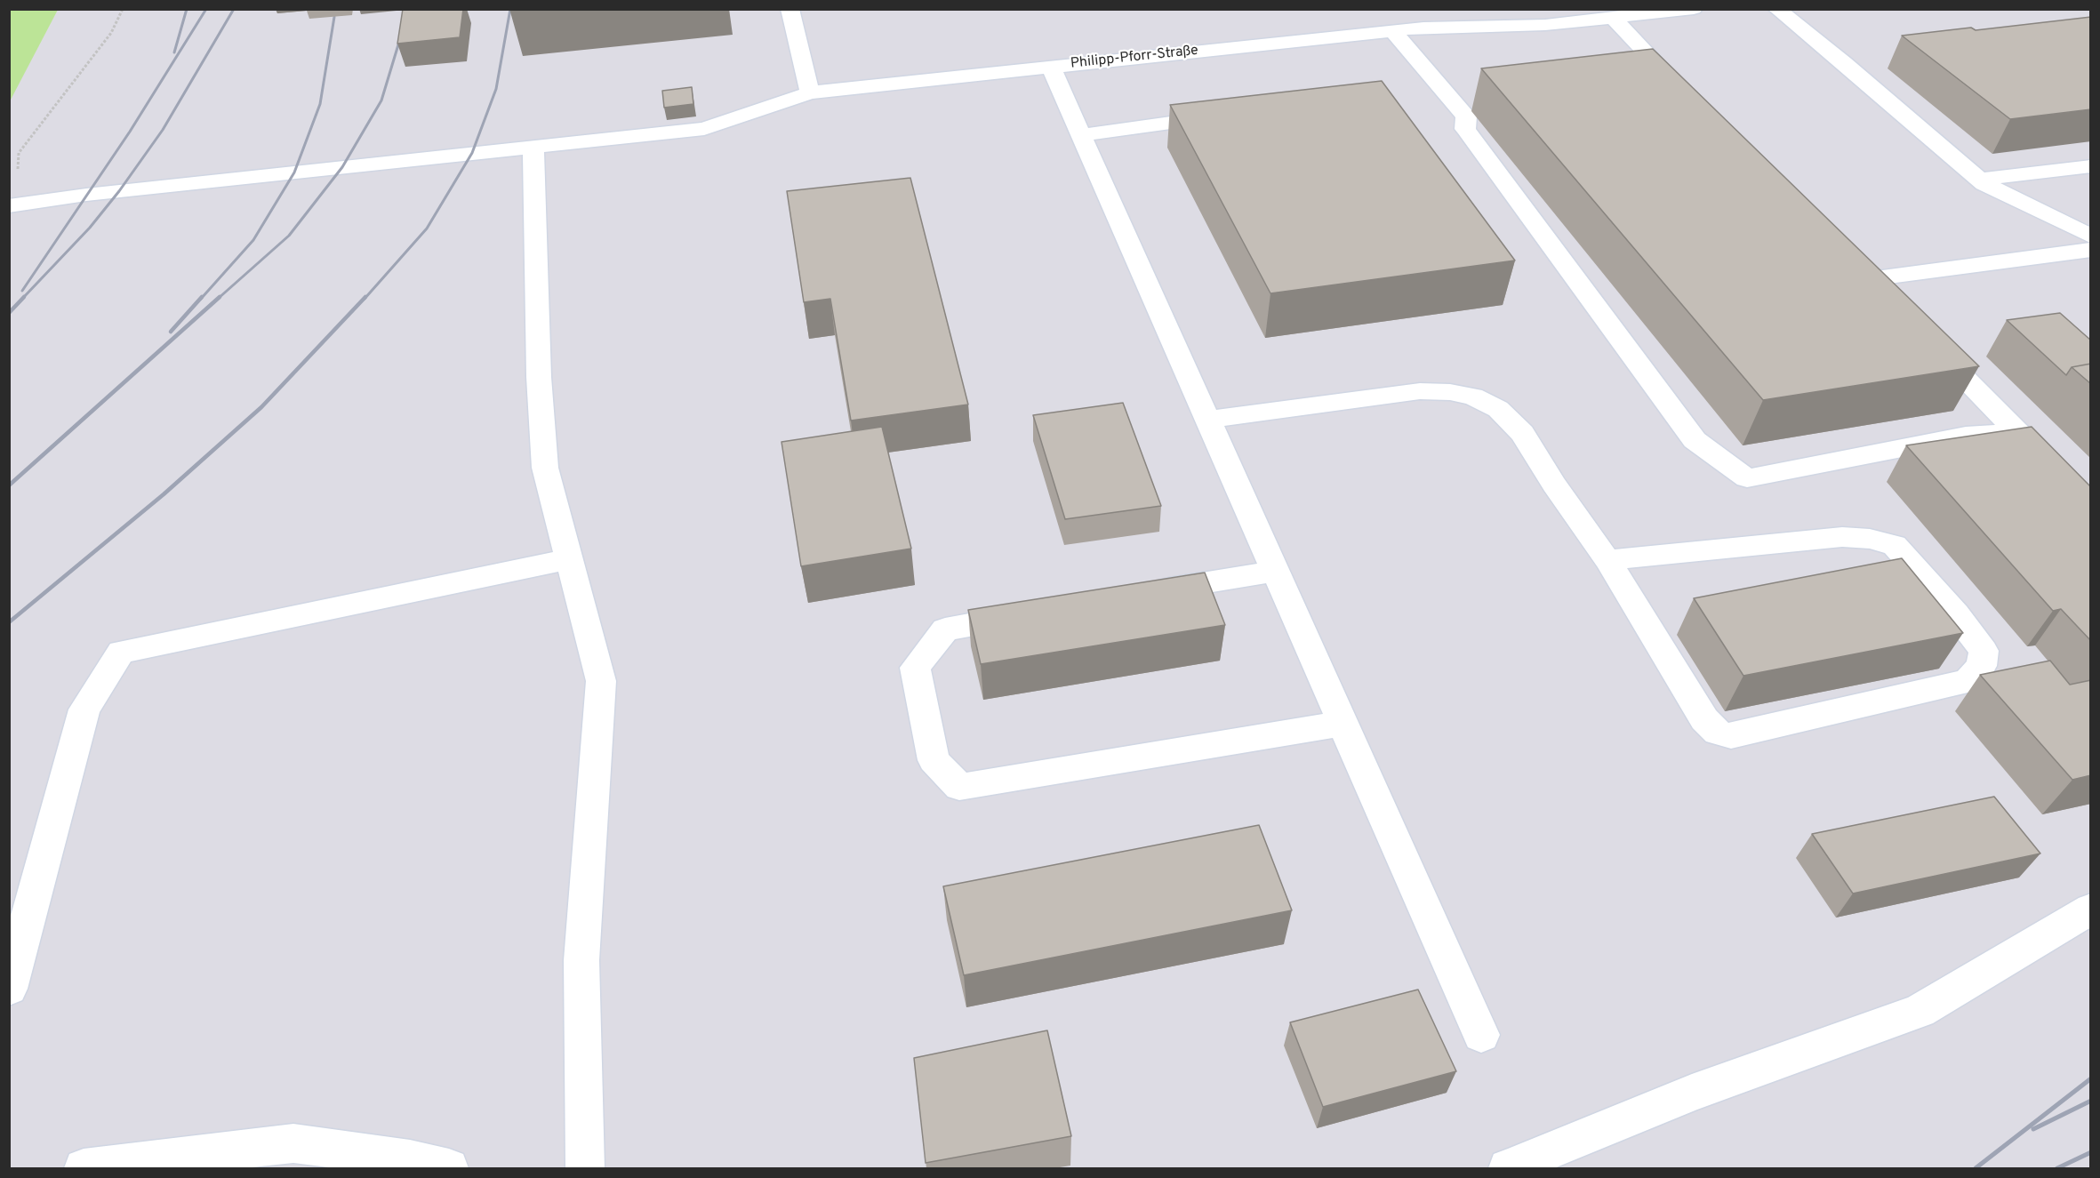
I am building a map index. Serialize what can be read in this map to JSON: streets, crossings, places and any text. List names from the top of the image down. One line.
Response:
{"streets":{"street":["Philipp-Pforr-Straße"]}}
